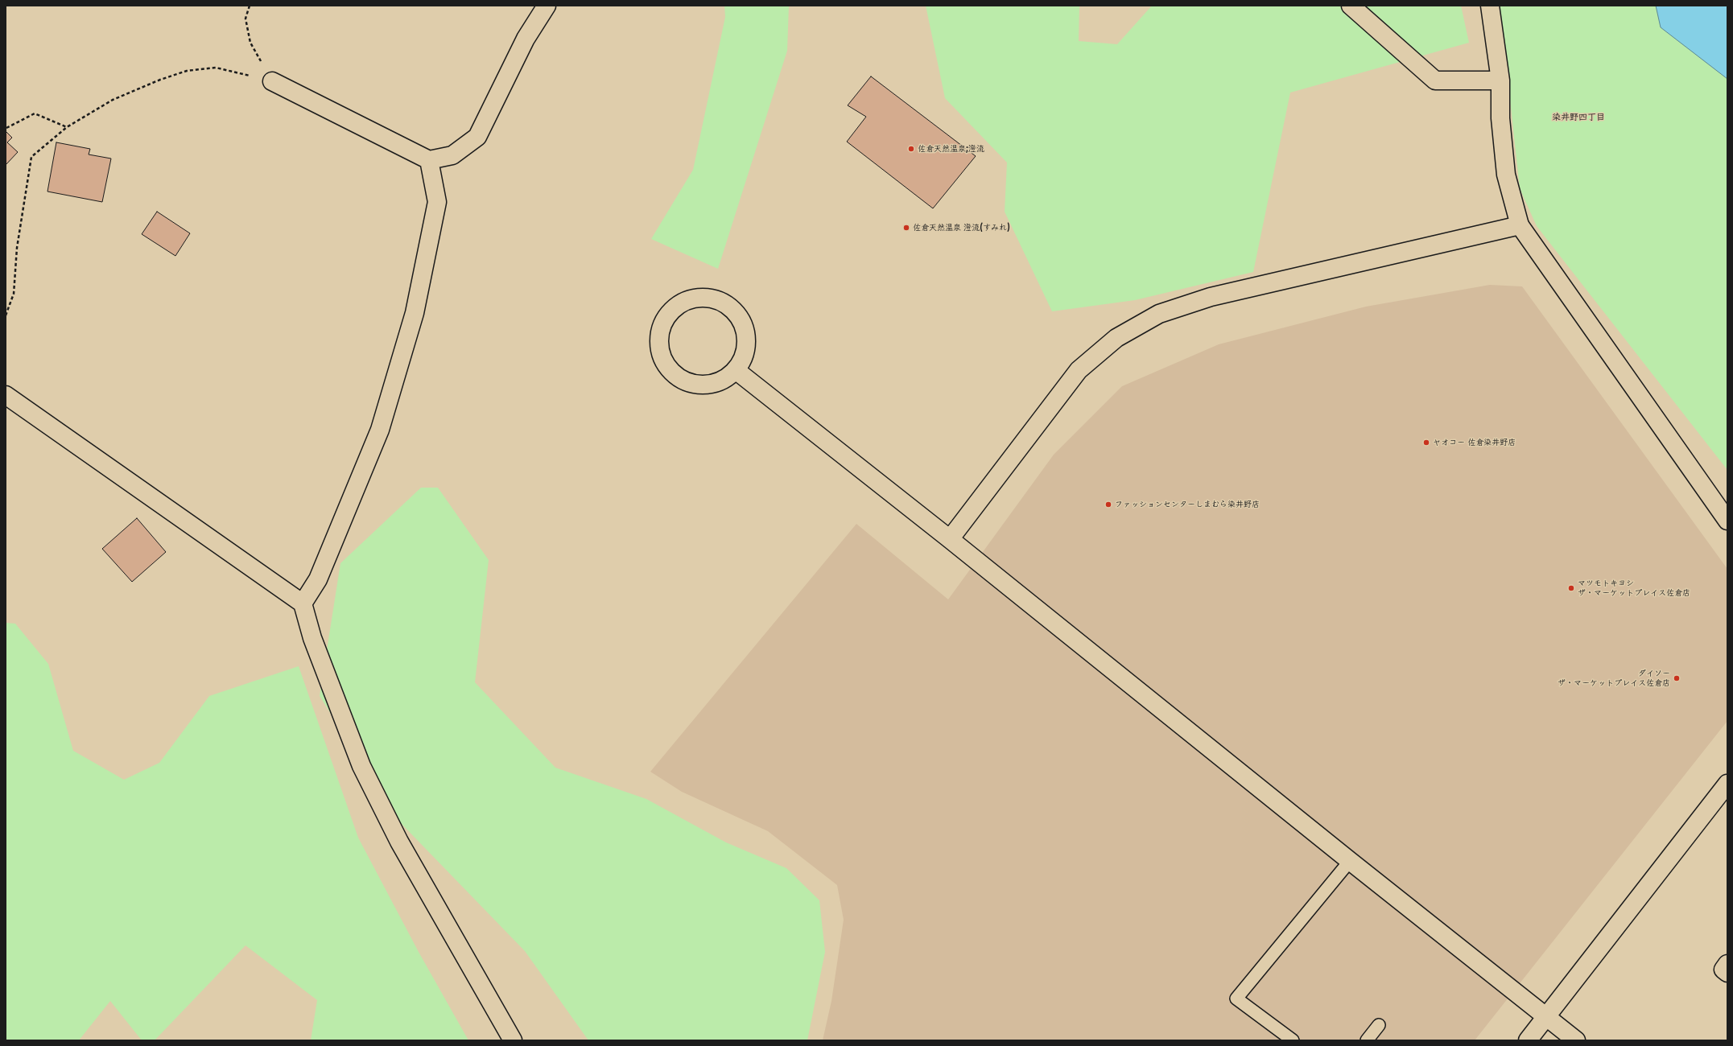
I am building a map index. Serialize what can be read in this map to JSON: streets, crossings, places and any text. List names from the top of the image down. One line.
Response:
{"districts":["染井野四丁目"],"places":["佐倉天然温泉;澄流","佐倉天然温泉 澄流(すみれ)","ヤオコー 佐倉染井野店","ファッションセンターしまむら染井野店","マツモトキヨシ ザ・マーケットプレイス佐倉店","ダイソー ザ・マーケットプレイス佐倉店"]}
